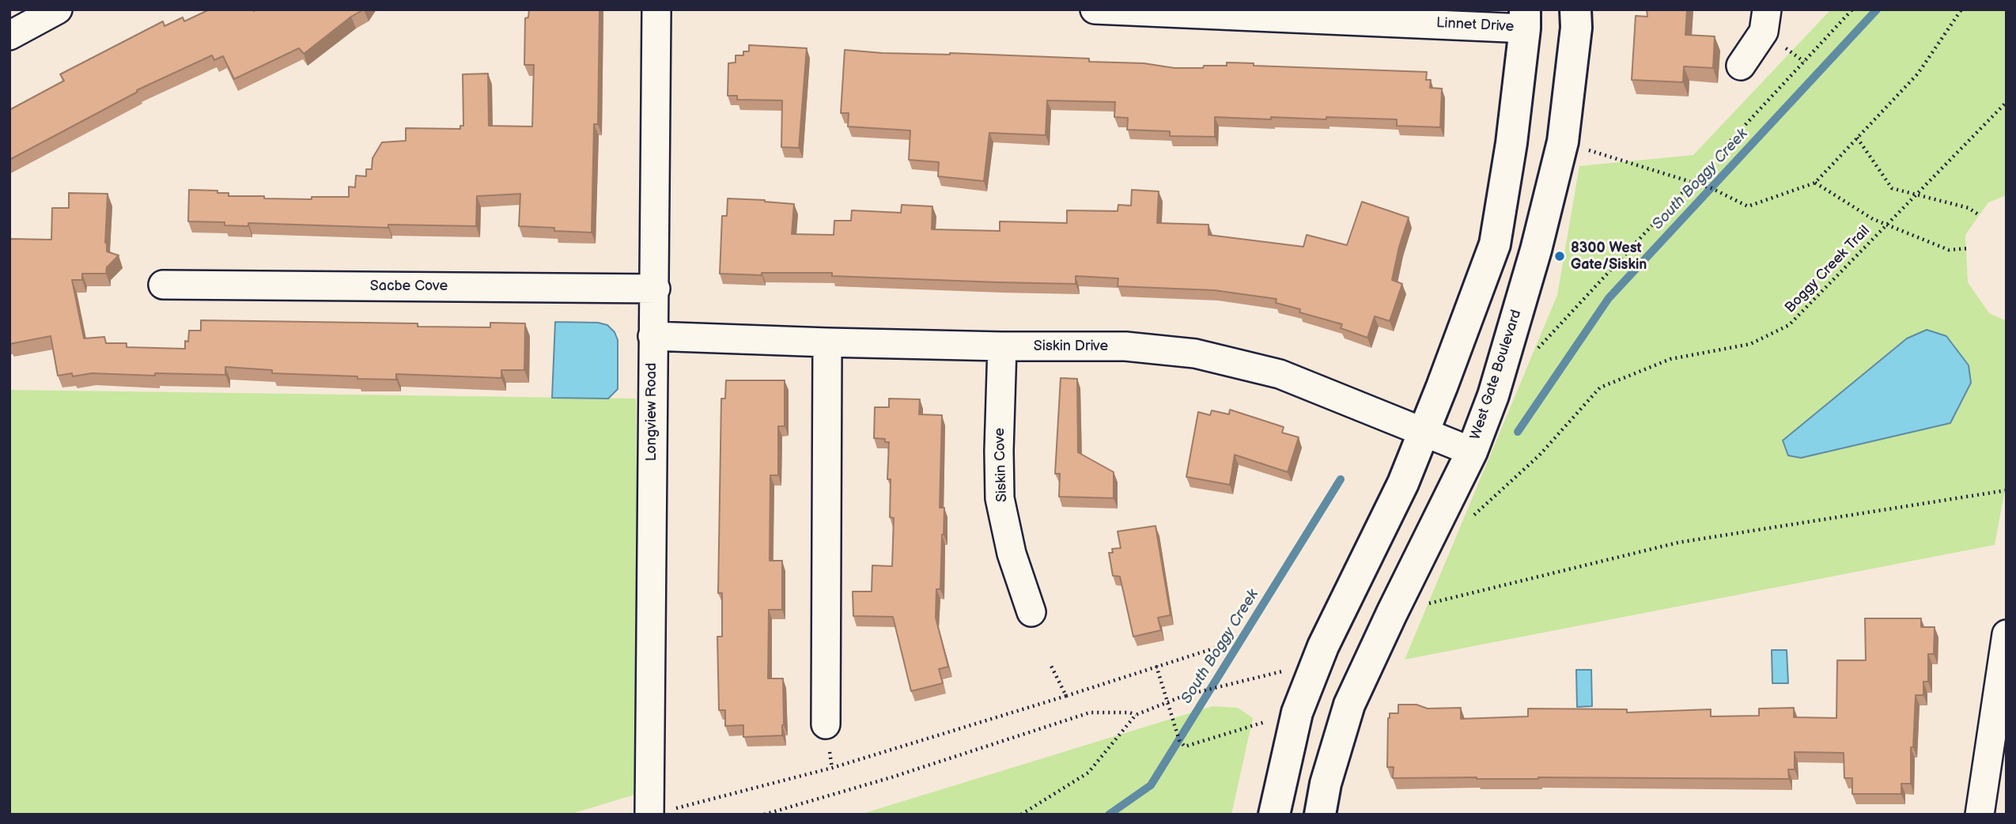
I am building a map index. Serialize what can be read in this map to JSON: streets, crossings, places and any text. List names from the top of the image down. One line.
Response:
{"streets":{"main road":["West Gate Boulevard"],"street":["Linnet Drive","Sacbe Cove","Siskin Drive","Longview Road","Siskin Cove"],"path":["Boggy Creek Trail"]},"crossings":[["Sacbe Cove","Longview Road"],["Siskin Drive","West Gate Boulevard"],["Siskin Drive","Longview Road"],["Siskin Drive","Siskin Cove"]],"water":["South Boggy Creek"],"places":["8300 West Gate/Siskin"]}
